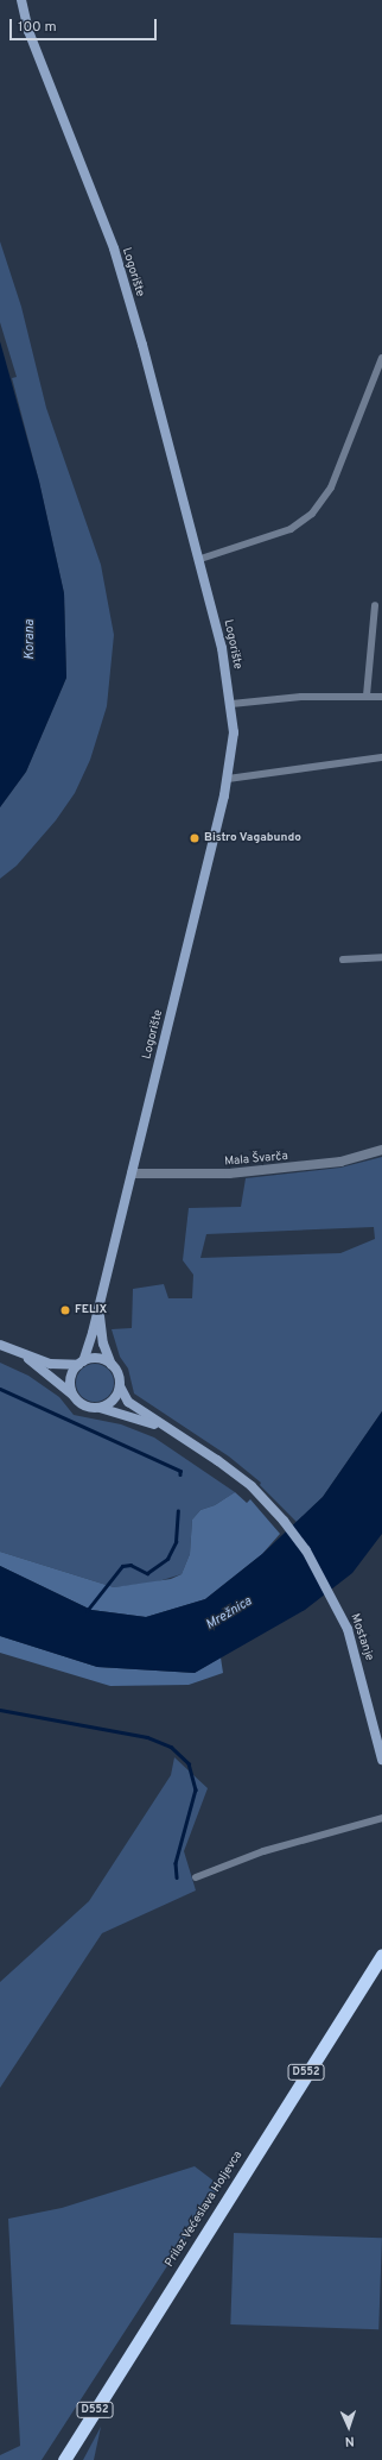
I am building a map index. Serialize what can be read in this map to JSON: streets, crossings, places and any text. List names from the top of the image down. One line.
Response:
{"streets":{"highway":["D552","Prilaz Većeslava Holjevca"],"main road":["Logorište","Mostanje"],"street":["Mala Švarča"]},"crossings":[["Logorište","Mala Švarča"]],"water":["Korana","Mrežnica"],"places":["Bistro Vagabundo","FELIX"],"scale_bar":"100 m","north":"bottom"}
